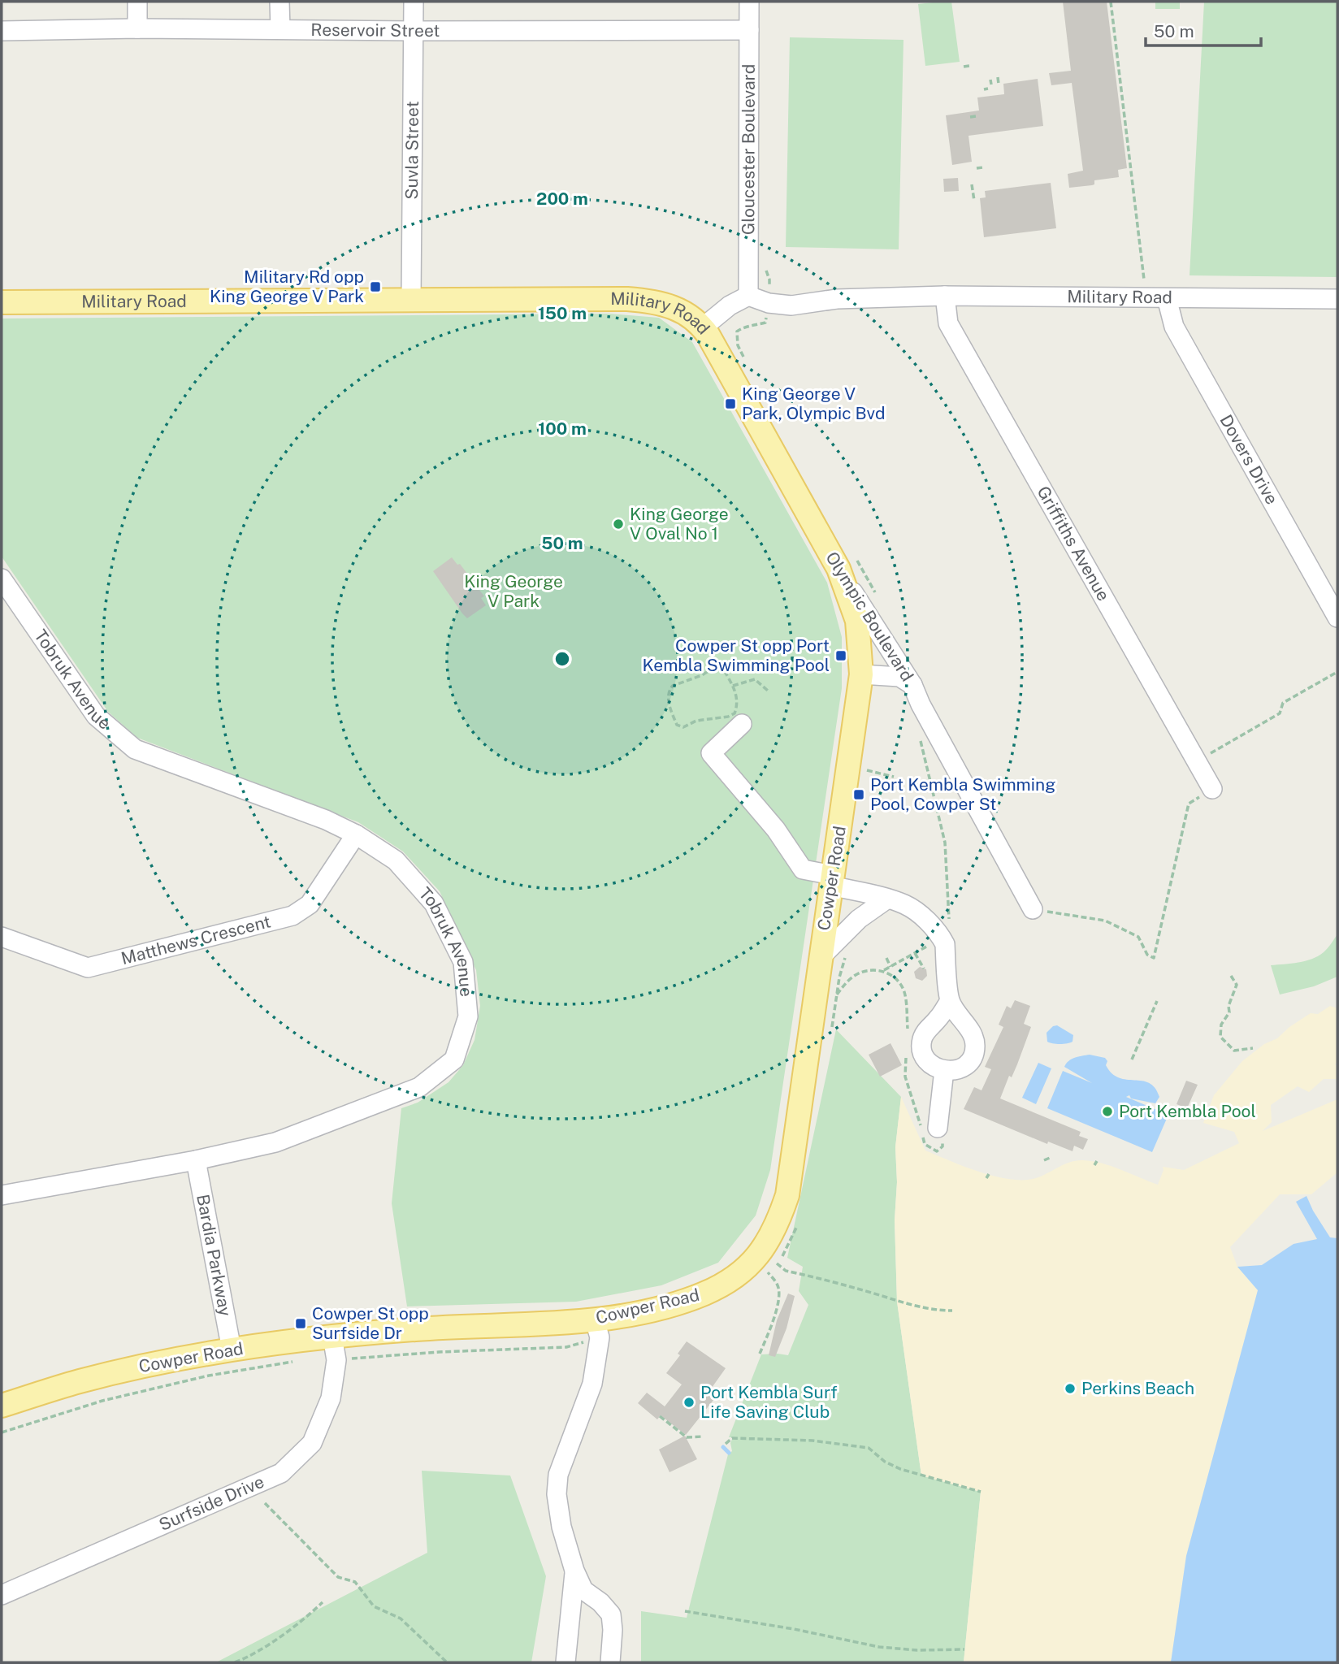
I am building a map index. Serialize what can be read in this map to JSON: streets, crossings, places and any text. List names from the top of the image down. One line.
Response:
{"streets":{"main road":["Military Road","Olympic Boulevard","Cowper Road"],"street":["Reservoir Street","Gloucester Boulevard","Suvla Street","Dovers Drive","Griffiths Avenue","Tobruk Avenue","Matthews Crescent","Bardia Parkway","Surfside Drive"]},"crossings":[["Reservoir Street","Gloucester Boulevard"],["Reservoir Street","Suvla Street"],["Gloucester Boulevard","Military Road"],["Suvla Street","Military Road"],["Military Road","Dovers Drive"],["Military Road","Griffiths Avenue"],["Military Road","Olympic Boulevard"],["Olympic Boulevard","Cowper Road"],["Tobruk Avenue","Matthews Crescent"],["Tobruk Avenue","Bardia Parkway"],["Cowper Road","Bardia Parkway"],["Cowper Road","Surfside Drive"]],"parks":["King George V Park"],"places":{"transit":["Military Rd opp King George V Park","King George V Park, Olympic Bvd","Cowper St opp Port Kembla Swimming Pool","Port Kembla Swimming Pool, Cowper St","Cowper St opp Surfside Dr"],"other":["King George V Oval No 1","Port Kembla Pool","Perkins Beach","Port Kembla Surf Life Saving Club"]},"scale_bar":"50 m","rings":["200 m","150 m","100 m","50 m"]}
